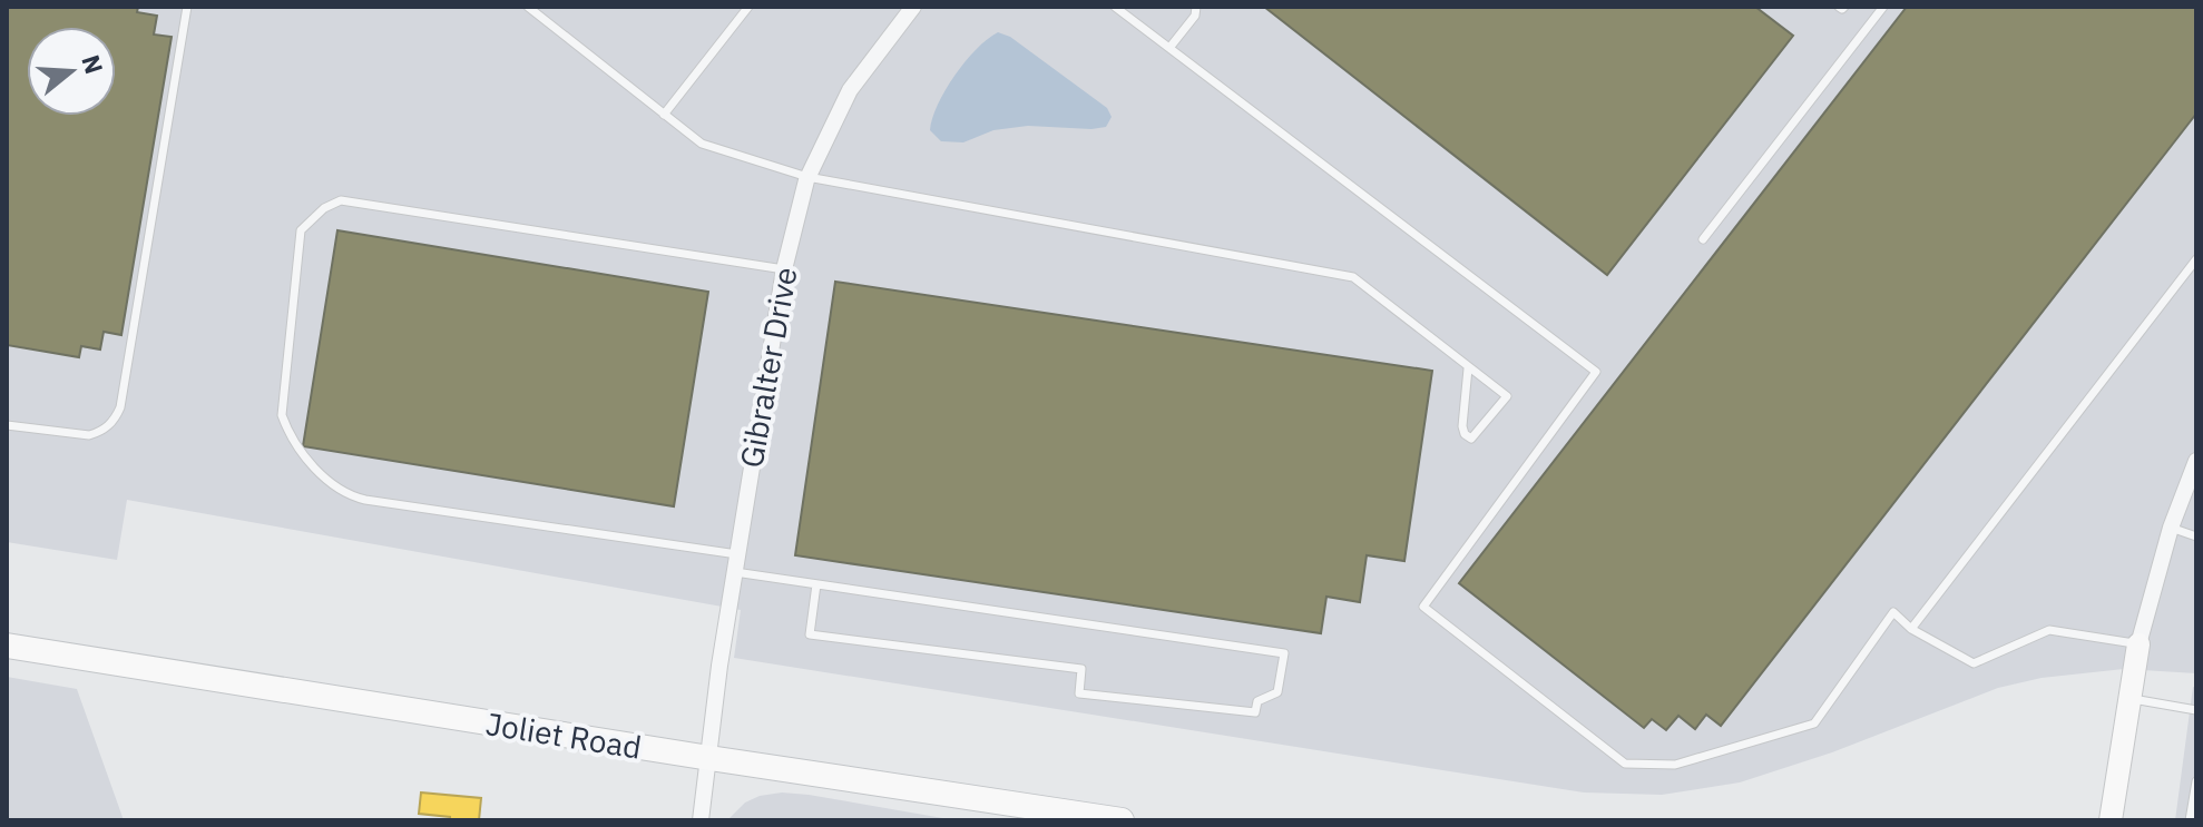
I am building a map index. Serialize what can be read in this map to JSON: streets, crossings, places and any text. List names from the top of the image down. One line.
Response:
{"streets":{"main road":["Joliet Road"],"street":["Gibralter Drive"]},"crossings":[["Gibralter Drive","Joliet Road"]],"north":"right"}
